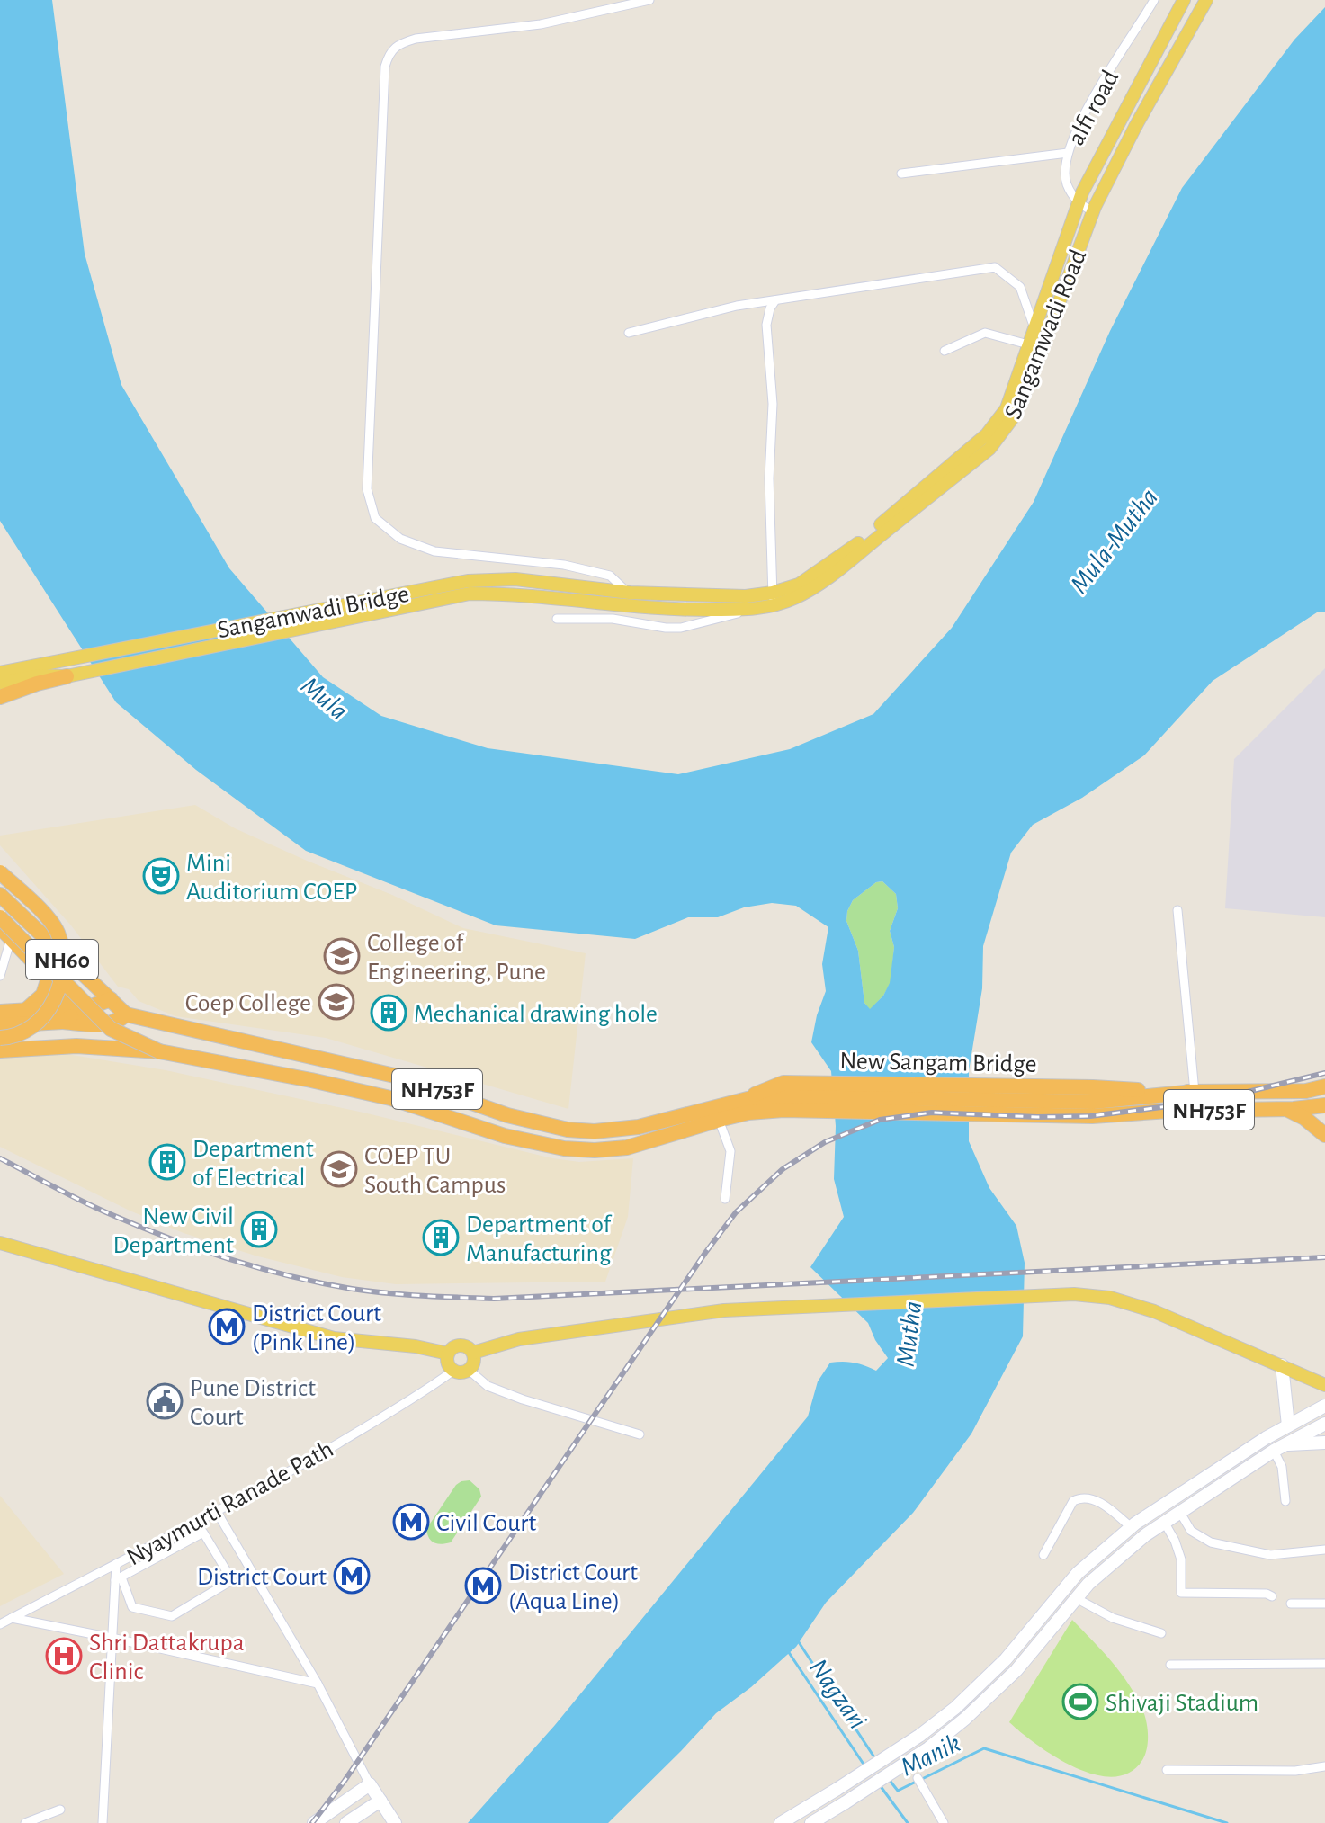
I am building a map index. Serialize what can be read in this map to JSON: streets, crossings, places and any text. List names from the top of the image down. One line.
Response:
{"streets":{"highway":["NH60","New Sangam Bridge","NH753F"],"main road":["Sangamwadi Road","Sangamwadi Bridge"],"street":["alfi road","Nyaymurti Ranade Path"]},"crossings":[["alfi road","Sangamwadi Road"],["Sangamwadi Road","Sangamwadi Bridge"],["New Sangam Bridge","NH753F"]],"water":["Mula-Mutha","Mula","Mutha","Nagzari","Manik"],"places":{"theatre":["Mini Auditorium COEP"],"school or university":["College of Engineering, Pune","Coep College","COEP TU South Campus"],"building":["Mechanical drawing hole","Department of Electrical","New Civil Department","Department of Manufacturing"],"metro station":["District Court (Pink Line)","Civil Court","District Court","District Court (Aqua Line)"],"public building":["Pune District Court"],"hospital":["Shri Dattakrupa Clinic"],"sports":["Shivaji Stadium"]}}
